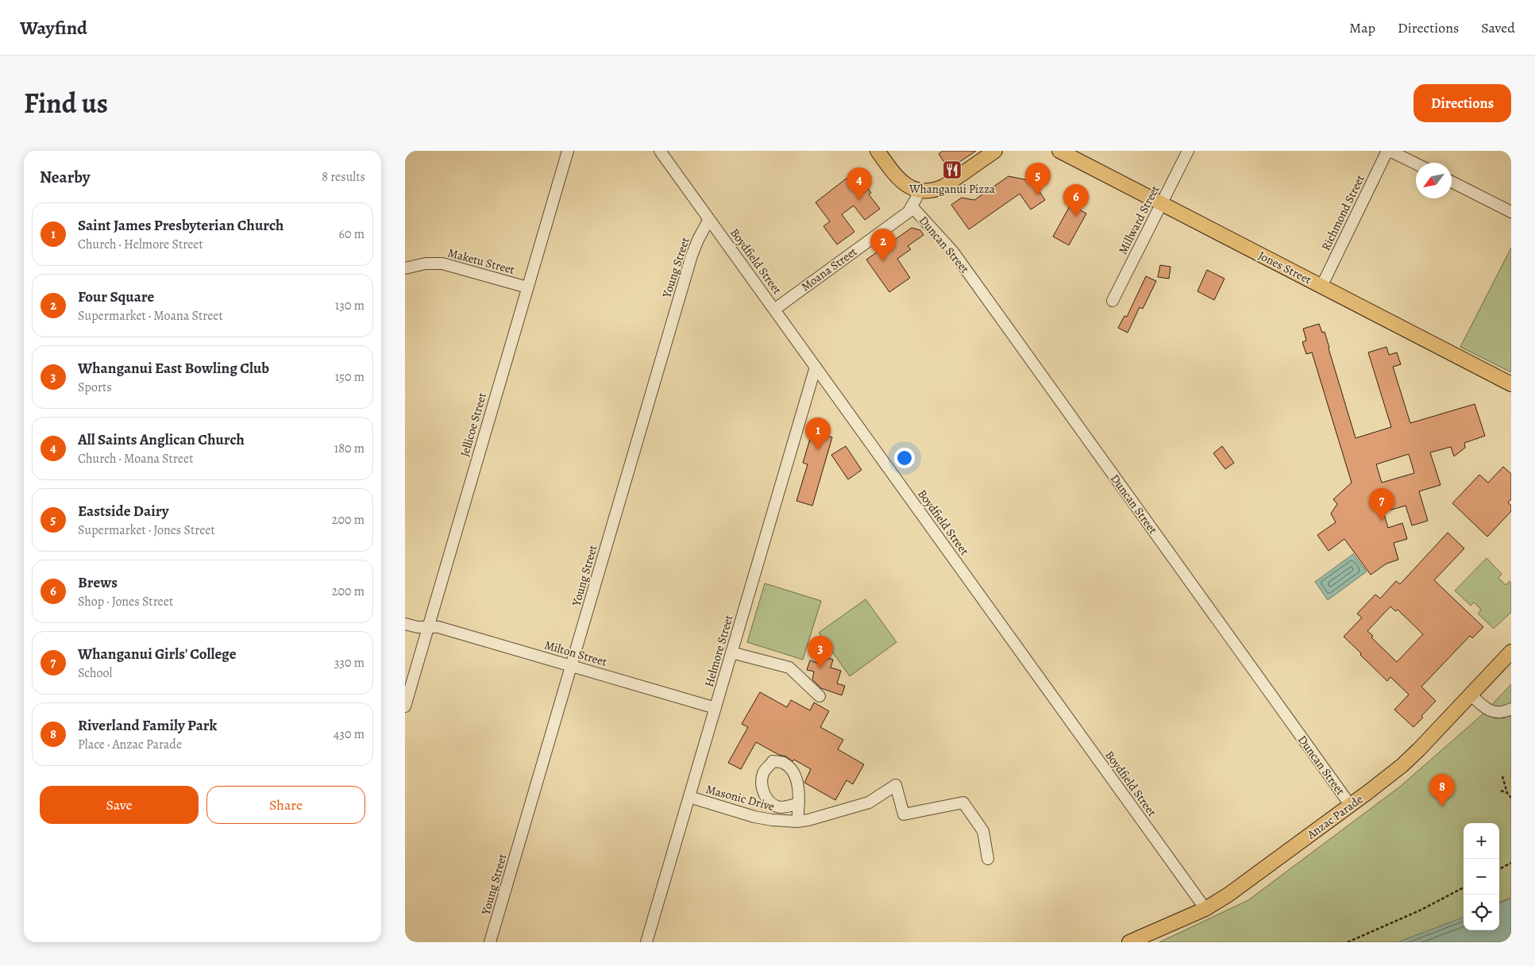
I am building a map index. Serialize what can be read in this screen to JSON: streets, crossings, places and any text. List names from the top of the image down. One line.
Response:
{"streets":{"main road":["Jones Street","Anzac Parade"],"street":["Richmond Street","Millward Street","Duncan Street","Maketu Street","Boydfield Street","Young Street","Moana Street","Jellicoe Street","Helmore Street","Milton Street","Masonic Drive"]},"crossings":[["Richmond Street","Jones Street"],["Millward Street","Jones Street"],["Duncan Street","Moana Street"],["Duncan Street","Anzac Parade"],["Maketu Street","Jellicoe Street"],["Boydfield Street","Young Street"],["Boydfield Street","Moana Street"],["Boydfield Street","Helmore Street"],["Boydfield Street","Anzac Parade"],["Young Street","Milton Street"],["Jellicoe Street","Milton Street"],["Helmore Street","Milton Street"],["Helmore Street","Masonic Drive"]],"places":{"restaurant":["Whanganui Pizza"]},"north":"bottom left","page":{"header":"Wayfind","nav":["Map","Directions","Saved"],"title":"Find us","buttons":["Directions",["Save","Share"]],"heading":["Nearby","8 results"],"pins":["5","4","6","2","1","7","3","8"],"list":[{"mark":"1","name":"Saint James Presbyterian Church","note":"Church · Helmore Street","value":"60 m"},{"mark":"2","name":"Four Square","note":"Supermarket · Moana Street","value":"130 m"},{"mark":"3","name":"Whanganui East Bowling Club","note":"Sports","value":"150 m"},{"mark":"4","name":"All Saints Anglican Church","note":"Church · Moana Street","value":"180 m"},{"mark":"5","name":"Eastside Dairy","note":"Supermarket · Jones Street","value":"200 m"},{"mark":"6","name":"Brews","note":"Shop · Jones Street","value":"200 m"},{"mark":"7","name":"Whanganui Girls' College","note":"School","value":"330 m"},{"mark":"8","name":"Riverland Family Park","note":"Place · Anzac Parade","value":"430 m"}],"map_buttons":["+","−"]}}
